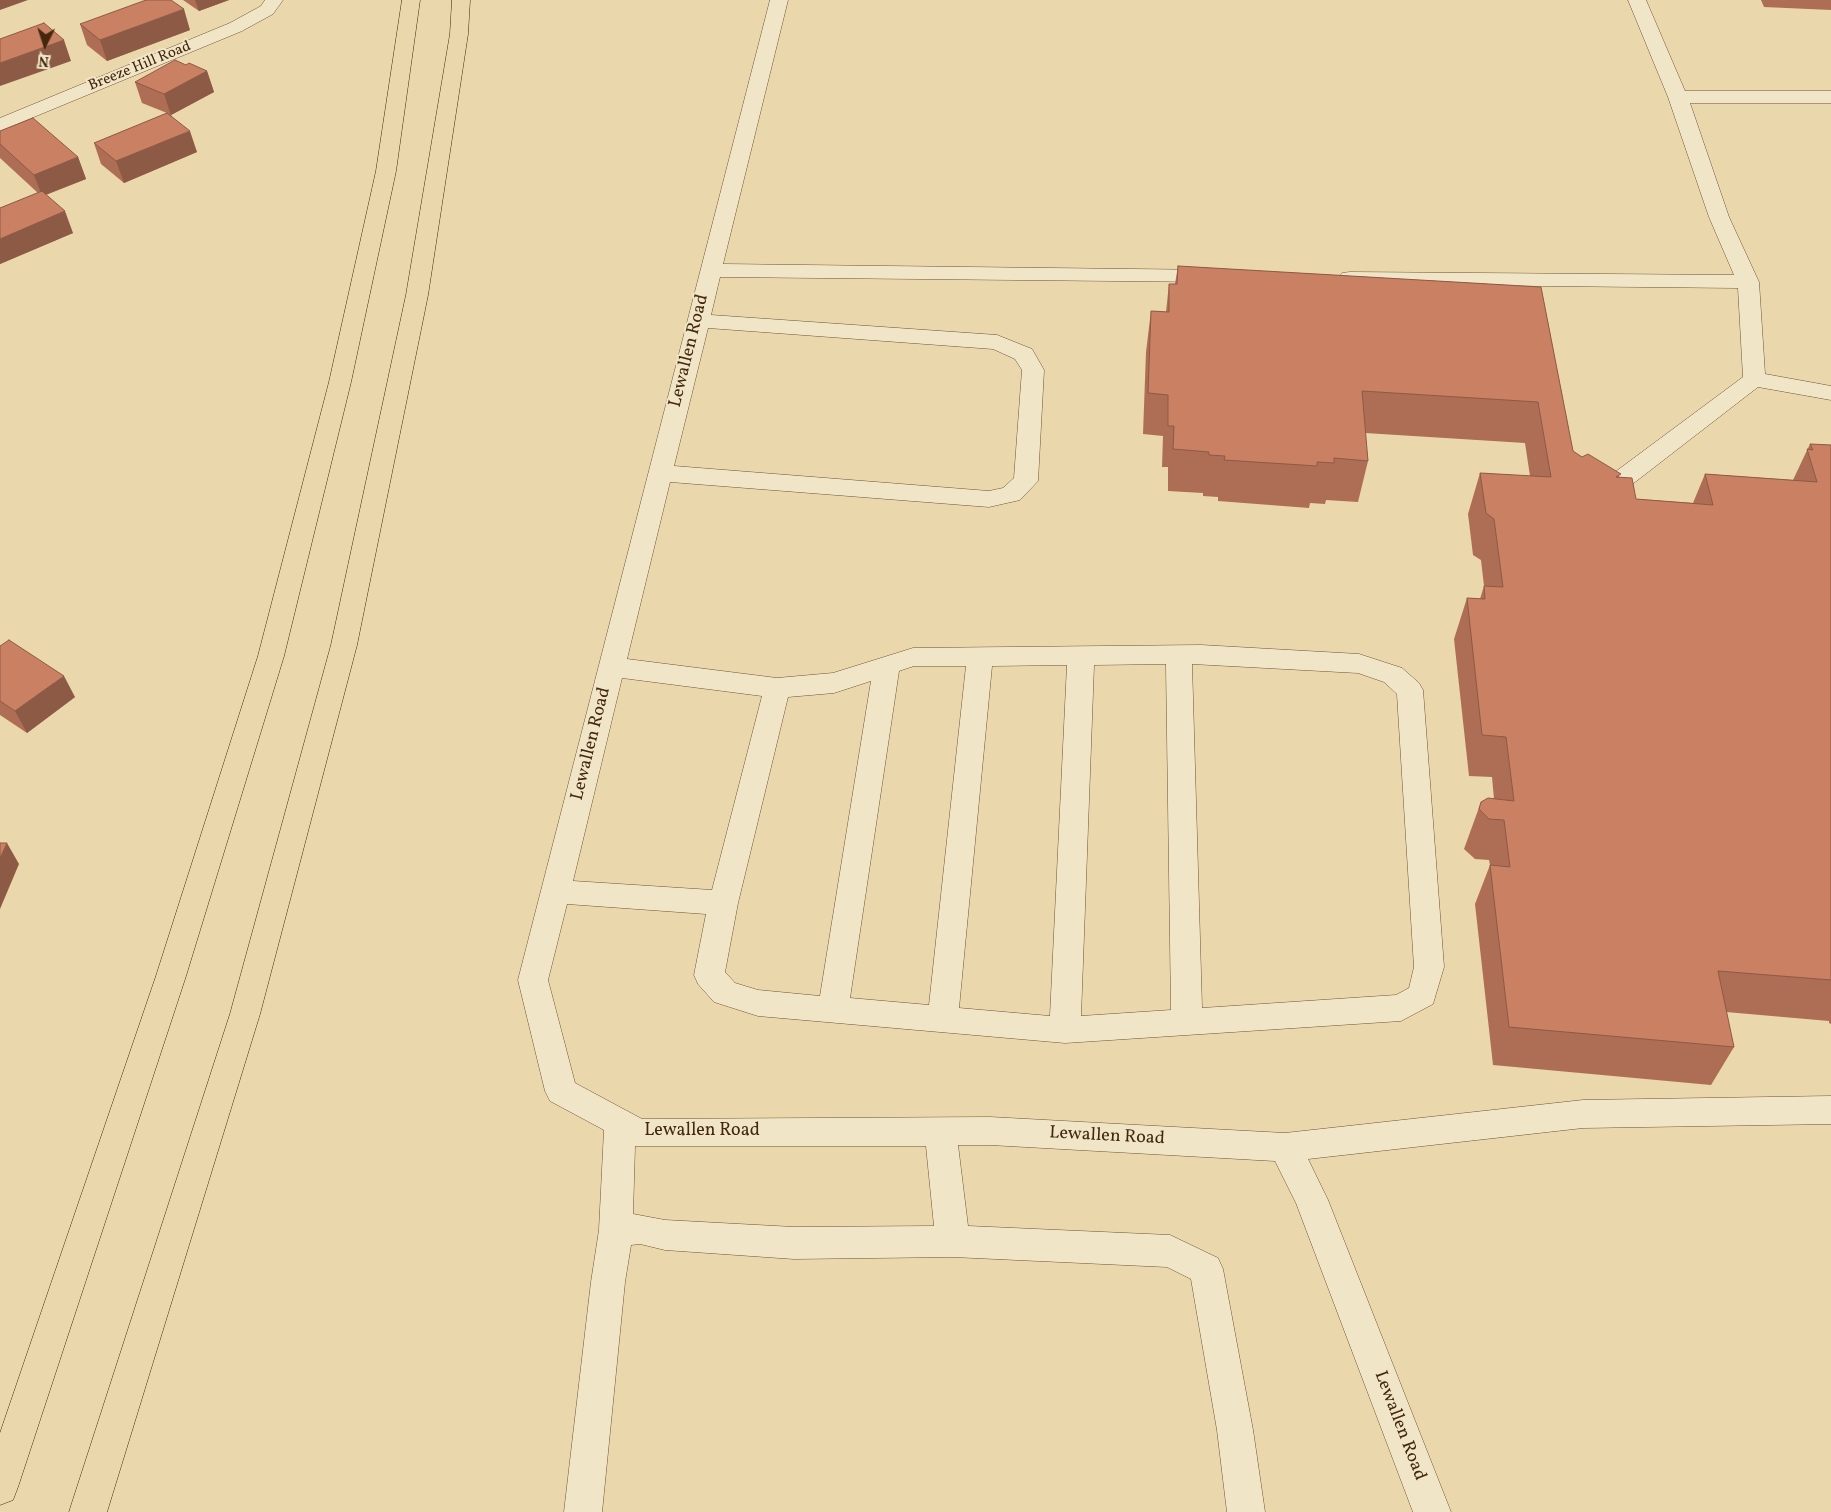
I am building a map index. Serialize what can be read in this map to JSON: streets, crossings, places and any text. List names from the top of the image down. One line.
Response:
{"streets":{"street":["Breeze Hill Road","Lewallen Road"]},"north":"bottom"}
